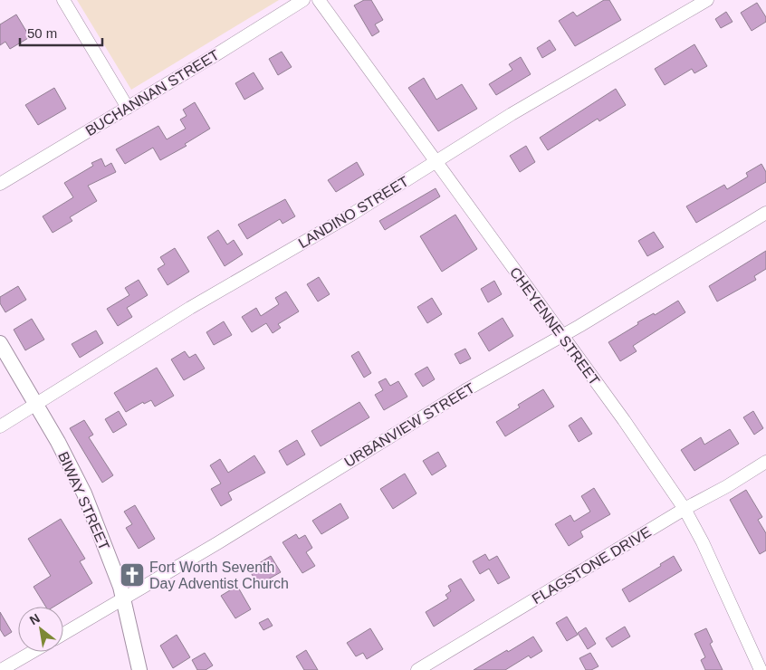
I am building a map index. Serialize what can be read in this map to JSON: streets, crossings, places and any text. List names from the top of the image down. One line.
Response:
{"streets":{"street":["BUCHANNAN STREET","LANDINO STREET","CHEYENNE STREET","URBANVIEW STREET","BIWAY STREET","FLAGSTONE DRIVE"]},"crossings":[["LANDINO STREET","CHEYENNE STREET"],["LANDINO STREET","BIWAY STREET"],["CHEYENNE STREET","URBANVIEW STREET"],["CHEYENNE STREET","FLAGSTONE DRIVE"],["URBANVIEW STREET","BIWAY STREET"]],"places":{"church":["Fort Worth Seventh Day Adventist Church"]},"scale_bar":"50 m","north":"top left"}
